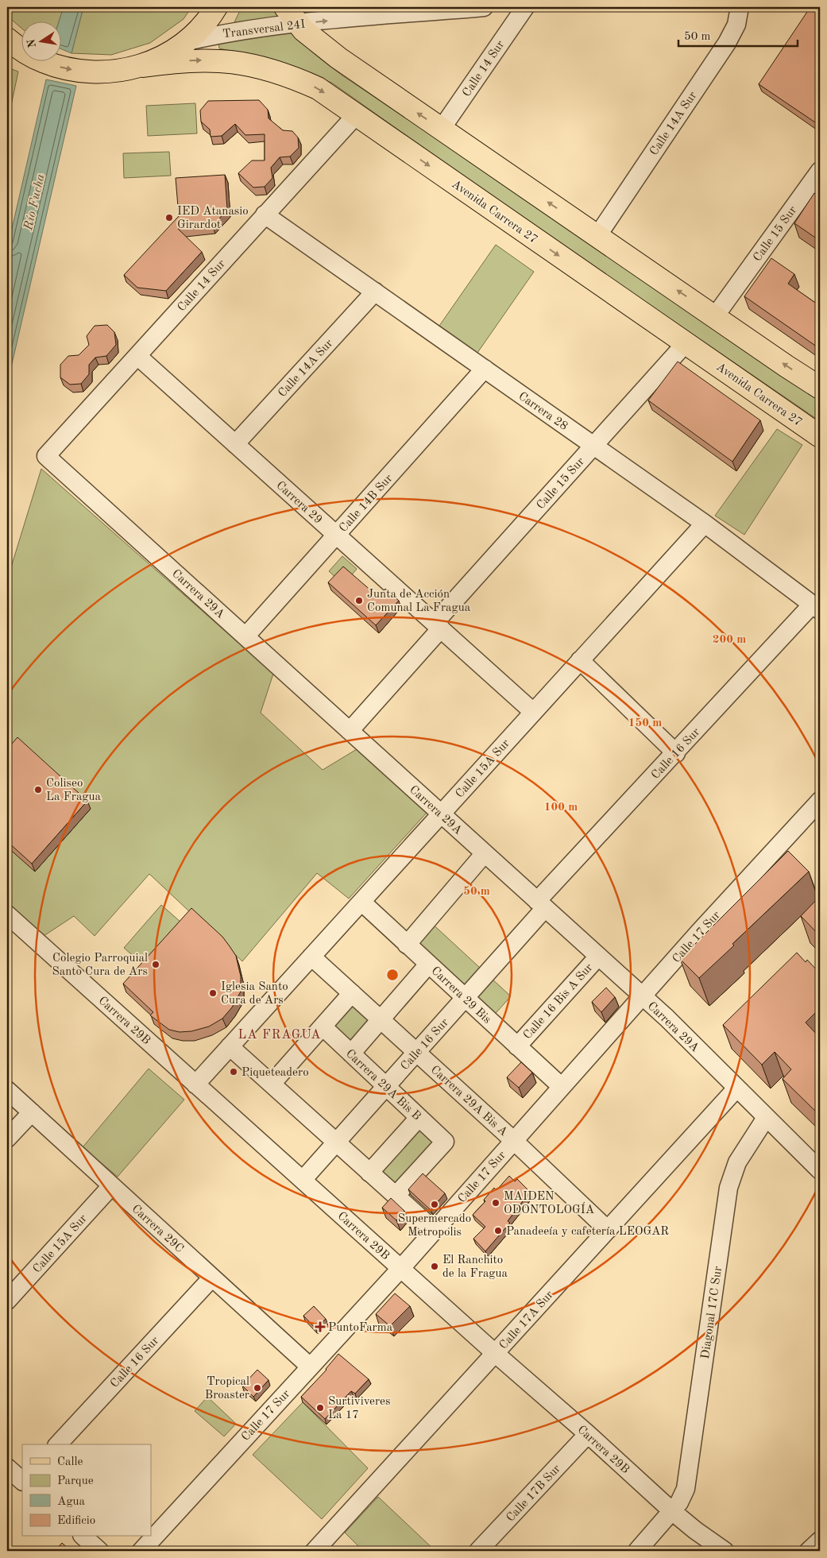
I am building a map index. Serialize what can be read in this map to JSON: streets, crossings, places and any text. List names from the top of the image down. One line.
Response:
{"streets":{"main road":["Avenida Carrera 27"],"street":["Transversal 24I","Calle 14 Sur","Calle 14A Sur","Calle 15 Sur","Carrera 28","Carrera 29","Calle 14B Sur","Carrera 29A","Calle 16 Sur","Calle 15A Sur","Calle 17 Sur","Carrera 29 Bis","Calle 16 Bis A Sur","Carrera 29B","Carrera 29A Bis B","Carrera 29A Bis A","Carrera 29C","Diagonal 17C Sur","Calle 17A Sur","Calle 17B Sur"]},"crossings":[["Calle 14 Sur","Avenida Carrera 27"],["Calle 14 Sur","Carrera 28"],["Calle 14 Sur","Carrera 29"],["Calle 14 Sur","Carrera 29A"],["Calle 14A Sur","Carrera 28"],["Calle 14A Sur","Carrera 29"],["Avenida Carrera 27","Calle 15 Sur"],["Calle 15 Sur","Carrera 28"],["Calle 15 Sur","Carrera 29"],["Calle 15 Sur","Carrera 29A"],["Carrera 28","Calle 14B Sur"],["Carrera 28","Calle 16 Sur"],["Carrera 28","Calle 15A Sur"],["Carrera 29","Calle 14B Sur"],["Carrera 29","Calle 15A Sur"],["Calle 14B Sur","Carrera 29A"],["Carrera 29A","Calle 16 Sur"],["Carrera 29A","Calle 15A Sur"],["Carrera 29A","Calle 17 Sur"],["Carrera 29A","Calle 16 Bis A Sur"],["Carrera 29A","Diagonal 17C Sur"],["Carrera 29A","Calle 17A Sur"],["Calle 16 Sur","Carrera 29 Bis"],["Calle 16 Sur","Carrera 29B"],["Calle 16 Sur","Carrera 29A Bis B"],["Calle 16 Sur","Carrera 29A Bis A"],["Calle 16 Sur","Carrera 29C"],["Calle 15A Sur","Carrera 29 Bis"],["Calle 15A Sur","Carrera 29B"],["Calle 15A Sur","Carrera 29A Bis A"],["Calle 15A Sur","Carrera 29C"],["Calle 17 Sur","Carrera 29 Bis"],["Calle 17 Sur","Carrera 29B"],["Calle 17 Sur","Carrera 29A Bis A"],["Calle 17 Sur","Carrera 29C"],["Carrera 29 Bis","Calle 16 Bis A Sur"],["Carrera 29B","Diagonal 17C Sur"],["Carrera 29B","Calle 17A Sur"],["Carrera 29B","Calle 17B Sur"],["Carrera 29A Bis A","Calle 17A Sur"]],"districts":["LA FRAGUA"],"water":["Río Fucha"],"places":{"other":["IED Atanasio Girardot","Junta de Acción Comunal La Fragua","Coliseo La Fragua","Colegio Parroquial Santo Cura de Ars","Iglesia Santo Cura de Ars","Piqueteadero","MAIDEN ODONTOLOGÍA","Supermercado Metropolis","Panadeeía y cafetería LEOGAR","El Ranchito de la Fragua","Tropical Broaster","Surtiviveres La 17"],"health":["PuntoFarma"]},"legend":["Calle","Parque","Agua","Edificio"],"scale_bar":"50 m","north":"left","rings":["200 m","150 m","100 m","50 m"]}
